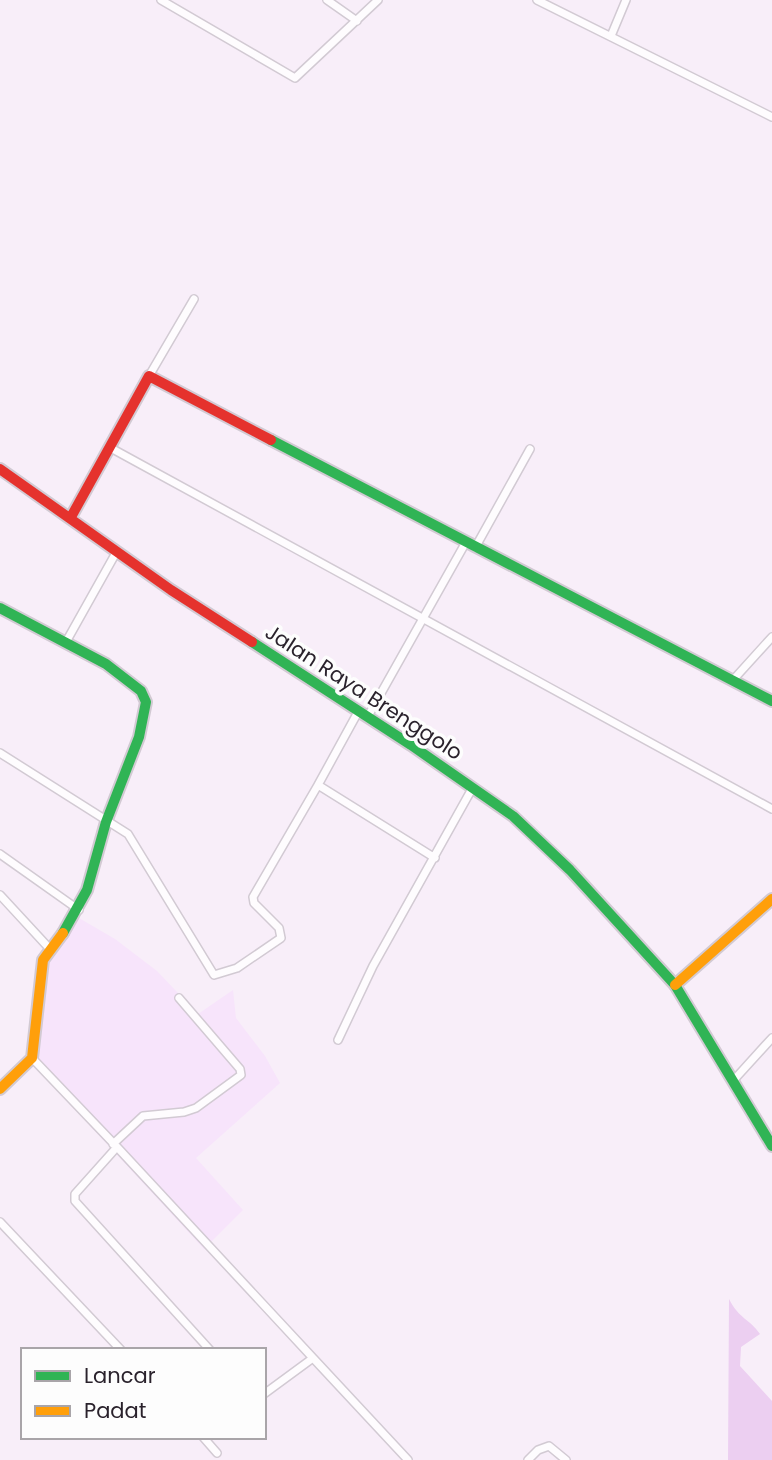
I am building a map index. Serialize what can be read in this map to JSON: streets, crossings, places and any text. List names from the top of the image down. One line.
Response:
{"streets":{"street":["Jalan Raya Brenggolo"]},"legend":["Lancar","Padat"]}
